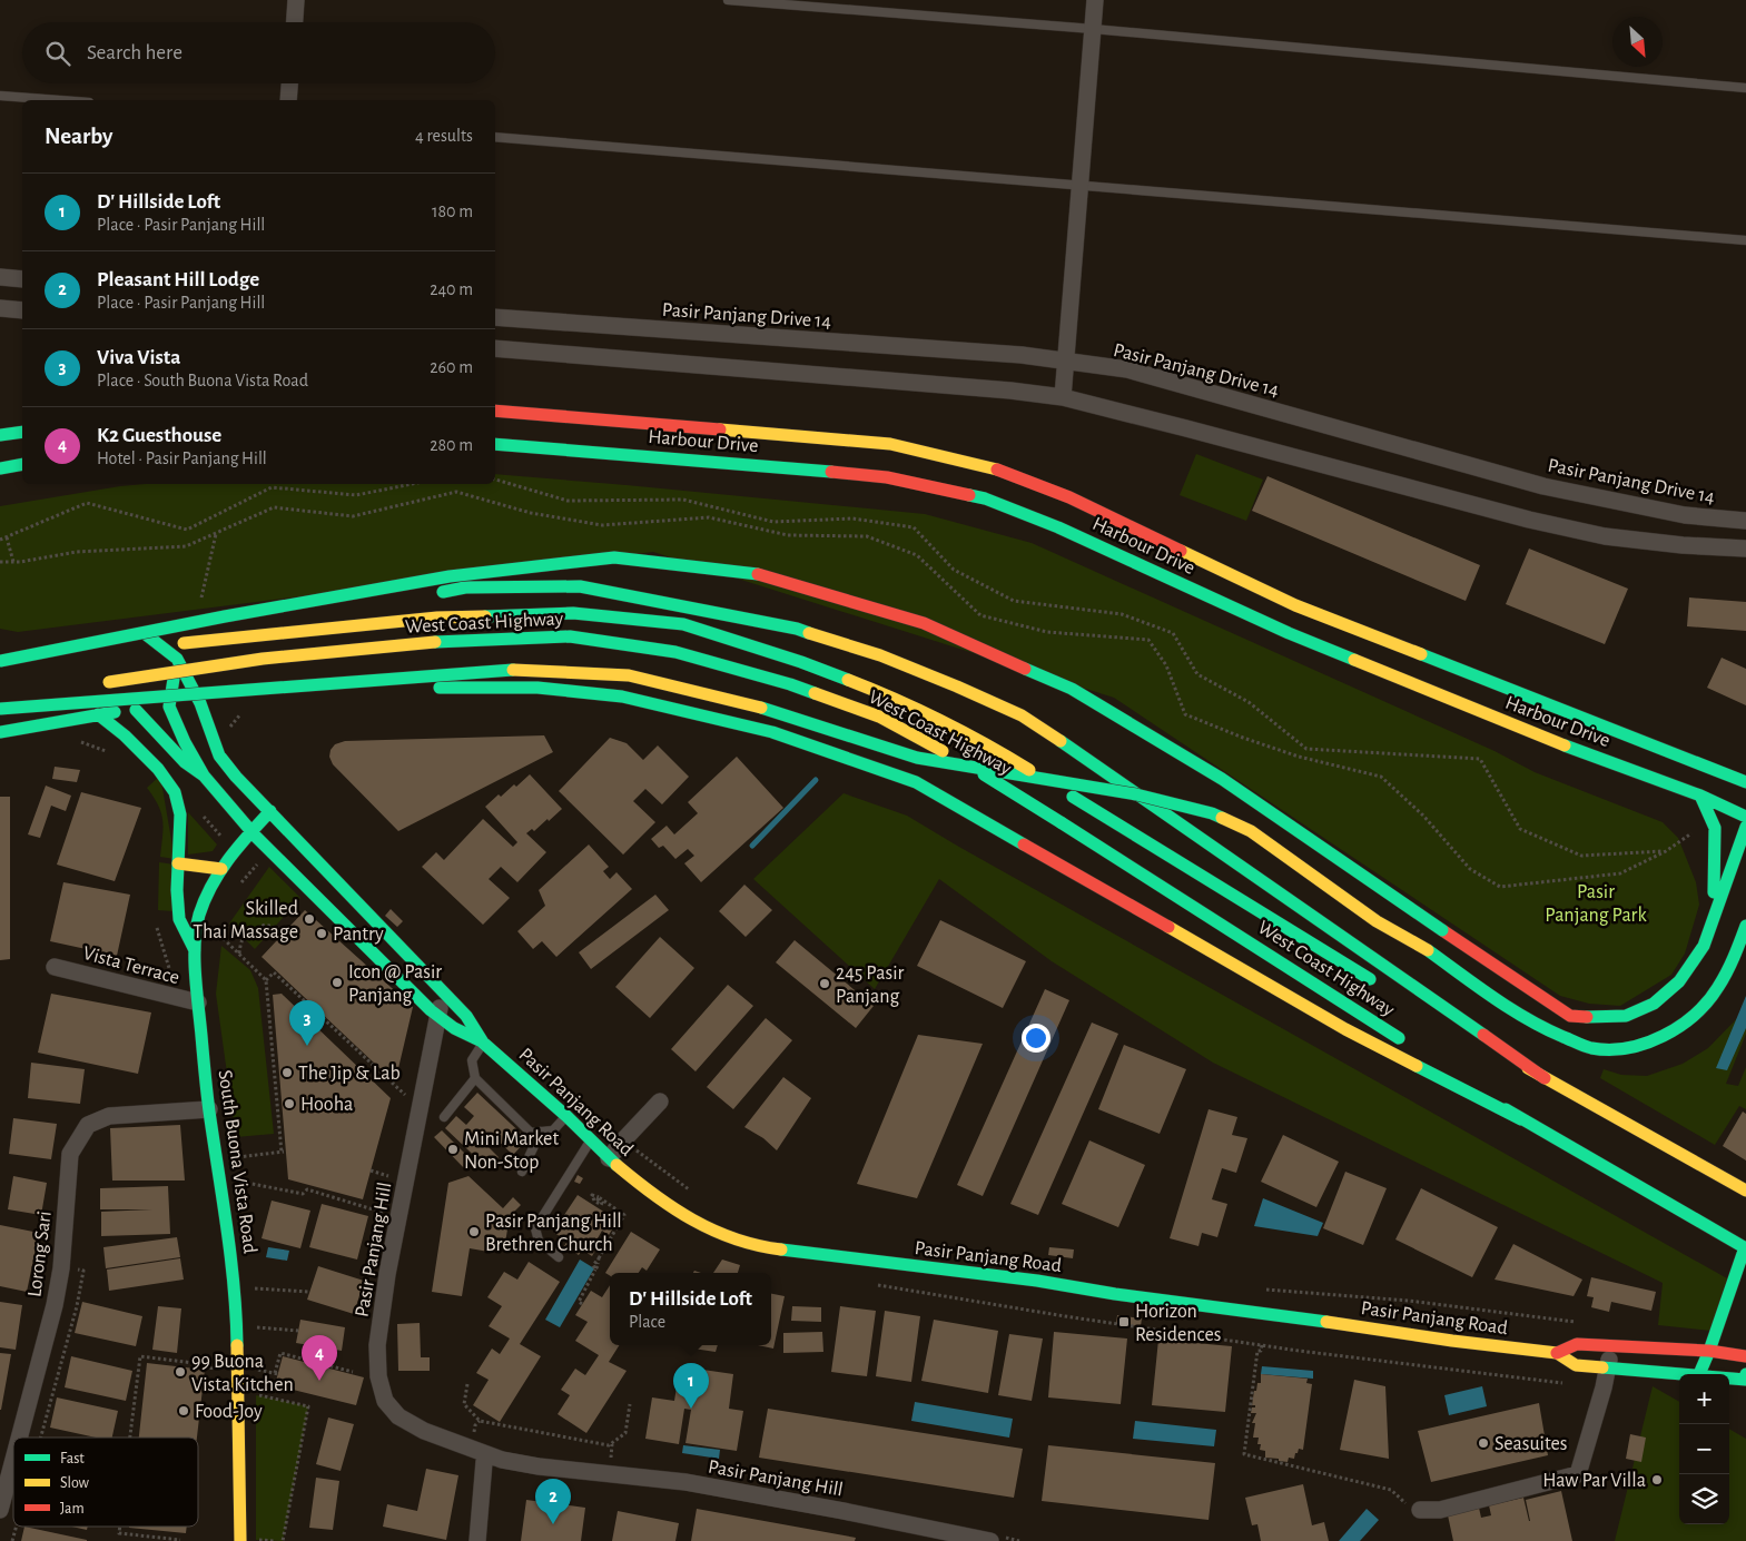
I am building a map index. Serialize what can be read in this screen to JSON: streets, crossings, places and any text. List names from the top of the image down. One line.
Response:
{"streets":{"main road":["Harbour Drive","West Coast Highway","Pasir Panjang Road","South Buona Vista Road"],"street":["Pasir Panjang Drive 14","Vista Terrace","Pasir Panjang Hill","Lorong Sari"]},"crossings":[["West Coast Highway","Pasir Panjang Road"],["Vista Terrace","South Buona Vista Road"],["Pasir Panjang Road","South Buona Vista Road"],["Pasir Panjang Road","Pasir Panjang Hill"],["South Buona Vista Road","Lorong Sari"]],"parks":["Pasir Panjang Park"],"places":{"other":["Skilled Thai Massage","Pantry","Icon @ Pasir Panjang","245 Pasir Panjang","The Jip & Lab","Hooha","Mini Market Non-Stop","Pasir Panjang Hill Brethren Church","99 Buona Vista Kitchen","Food-Joy","Seasuites","Haw Par Villa"],"transit":["Horizon Residences"]},"legend":["Fast","Slow","Jam"],"north":"bottom right","page":{"search":"Search here","heading":["Nearby","4 results"],"list":[{"mark":"1","name":"D' Hillside Loft","note":"Place · Pasir Panjang Hill","value":"180 m"},{"mark":"2","name":"Pleasant Hill Lodge","note":"Place · Pasir Panjang Hill","value":"240 m"},{"mark":"3","name":"Viva Vista","note":"Place · South Buona Vista Road","value":"260 m"},{"mark":"4","name":"K2 Guesthouse","note":"Hotel · Pasir Panjang Hill","value":"280 m"}],"pins":["3","4","1","2"],"popup":["D' Hillside Loft","Place"],"map_buttons":["+","−"]}}
